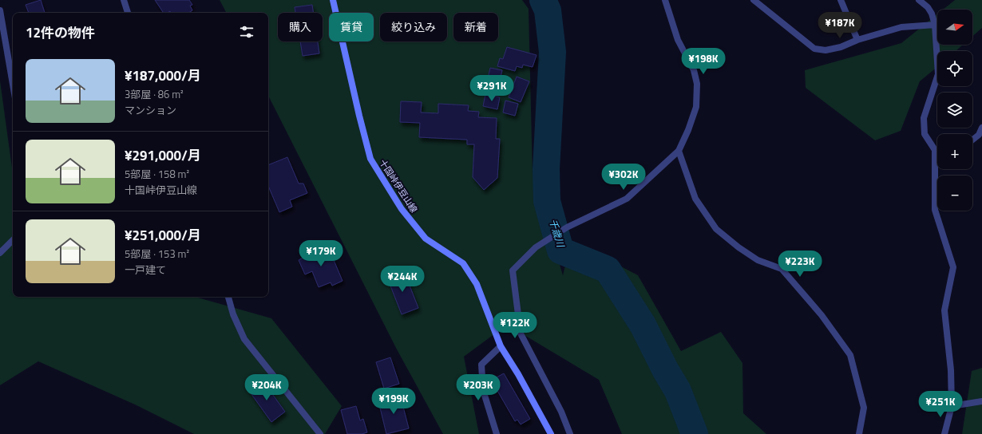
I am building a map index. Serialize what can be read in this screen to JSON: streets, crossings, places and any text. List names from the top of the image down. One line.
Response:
{"streets":{"main road":["十国峠伊豆山線"]},"water":["千歳川"],"north":"right","page":{"map_buttons":["+","−"],"price":["¥187K","¥198K","¥291K","¥302K","¥179K","¥223K","¥244K","¥122K","¥204K","¥203K","¥199K","¥251K"],"chip":["購入","賃貸","絞り込み","新着"],"heading":"12件の物件","list":[{"name":"¥187,000/月","note":"3部屋 · 86 m² · マンション"},{"name":"¥291,000/月","note":"5部屋 · 158 m² · 十国峠伊豆山線"},{"name":"¥251,000/月","note":"5部屋 · 153 m² · 一戸建て"}]}}
